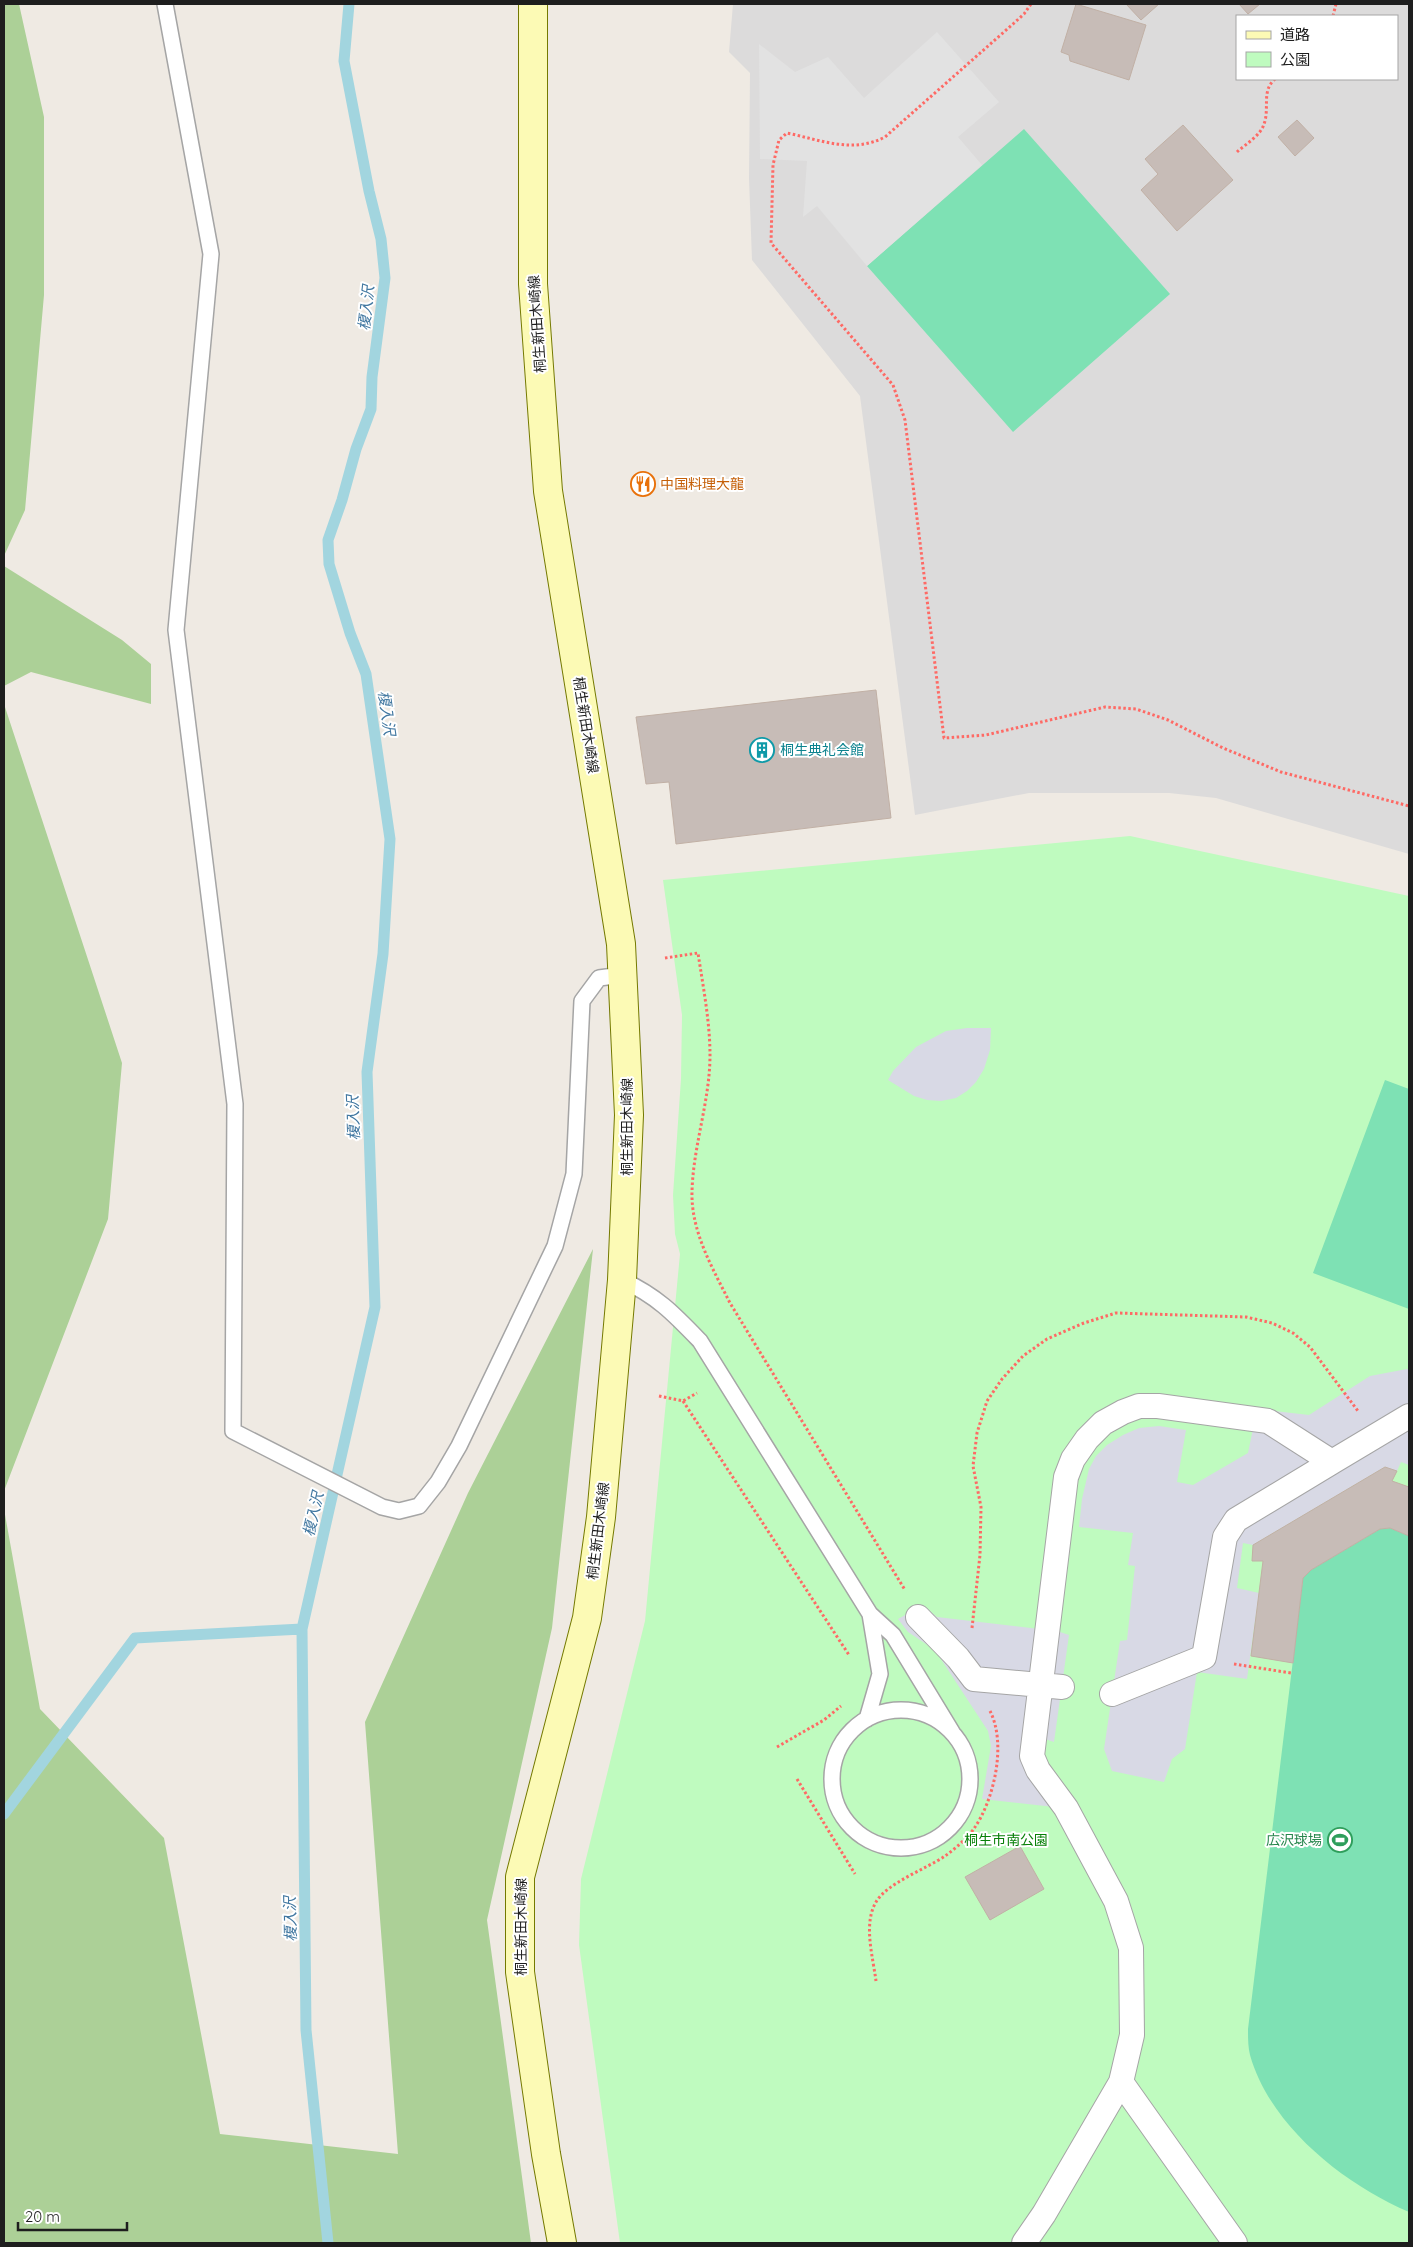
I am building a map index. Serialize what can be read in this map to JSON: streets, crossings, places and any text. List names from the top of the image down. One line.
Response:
{"streets":{"main road":["桐生新田木崎線"]},"water":["榎入沢"],"parks":["桐生市南公園"],"places":{"restaurant":["中国料理大龍"],"building":["桐生典礼会館"],"sports":["広沢球場"]},"legend":["道路","公園"],"scale_bar":"20 m"}
